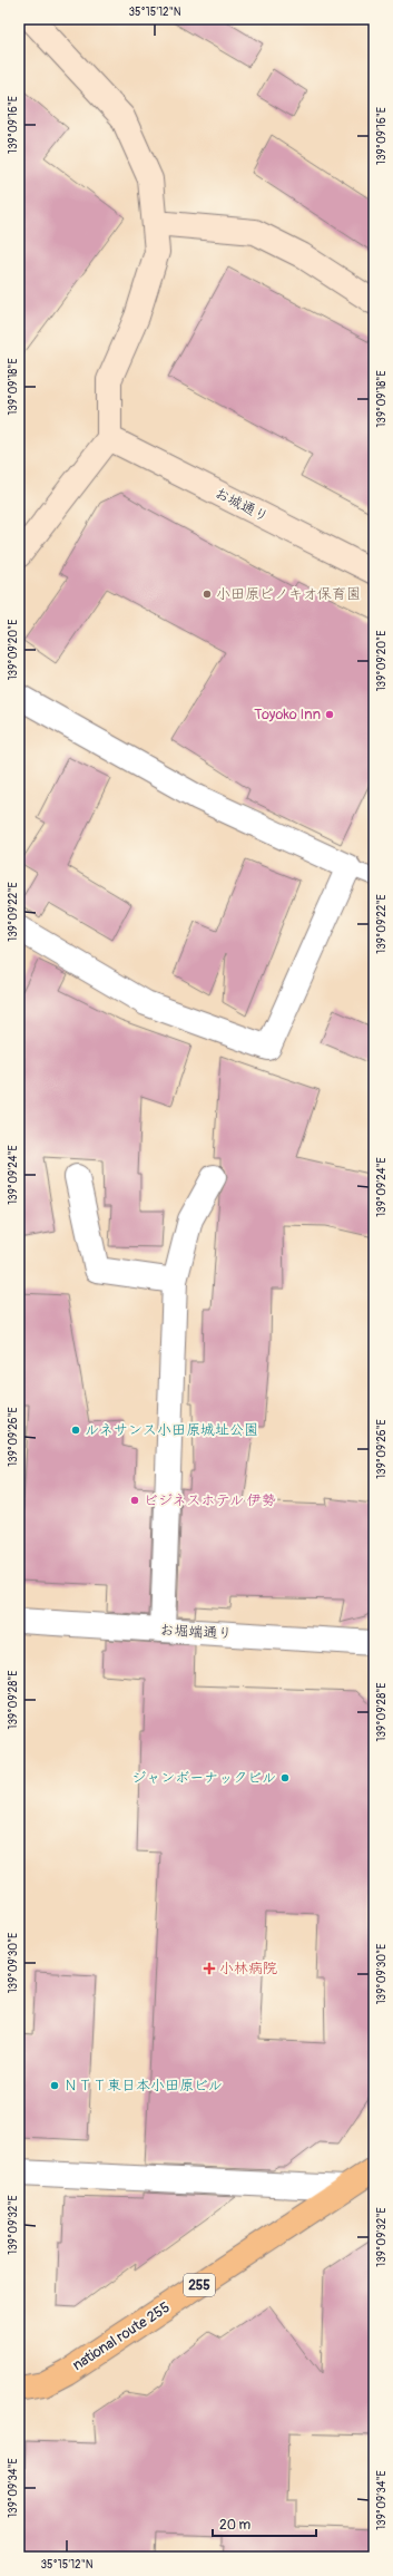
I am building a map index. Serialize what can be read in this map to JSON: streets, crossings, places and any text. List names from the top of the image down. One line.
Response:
{"streets":{"highway":["255","national route 255"],"street":["お城通り","お堀端通り"]},"places":{"other":["小田原ピノキオ保育園","Toyoko Inn","ルネサンス小田原城址公園","ビジネスホテル 伊勢","ジャンボーナックビル","ＮＴＴ東日本小田原ビル"],"health":["小林病院"]},"scale_bar":"20 m","coordinates":["35°15'12\"N","139°09'16\"E","139°09'18\"E","139°09'20\"E","139°09'22\"E","139°09'24\"E","139°09'26\"E","139°09'28\"E","139°09'30\"E","139°09'32\"E","139°09'34\"E"]}
